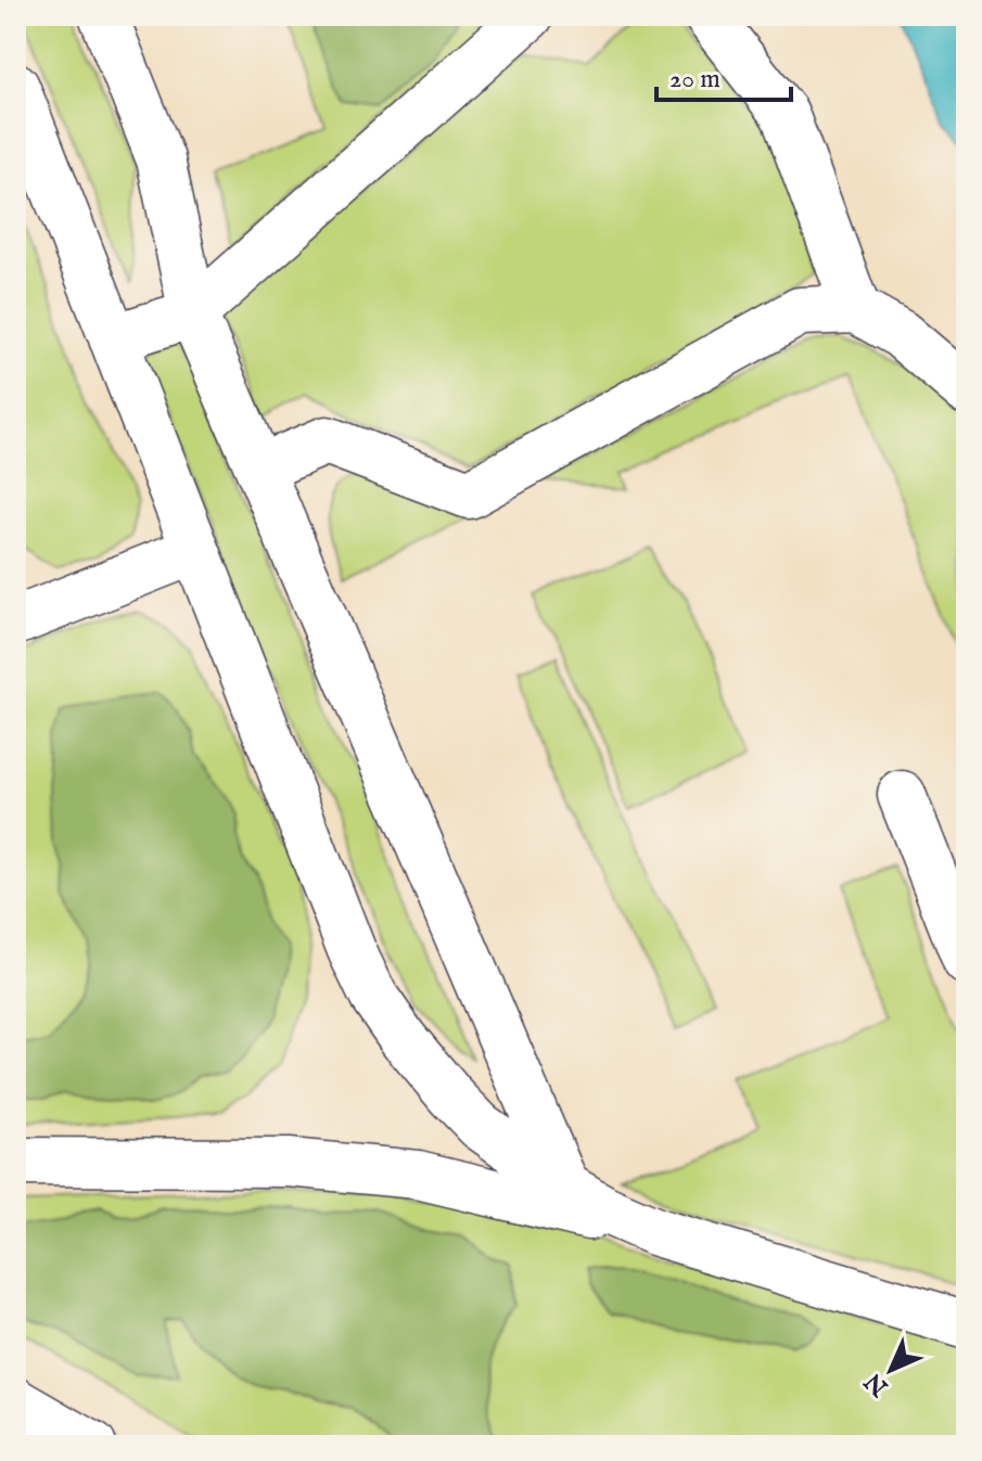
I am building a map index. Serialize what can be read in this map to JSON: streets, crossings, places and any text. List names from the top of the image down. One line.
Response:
{"scale_bar":"20 m","north":"bottom left"}
